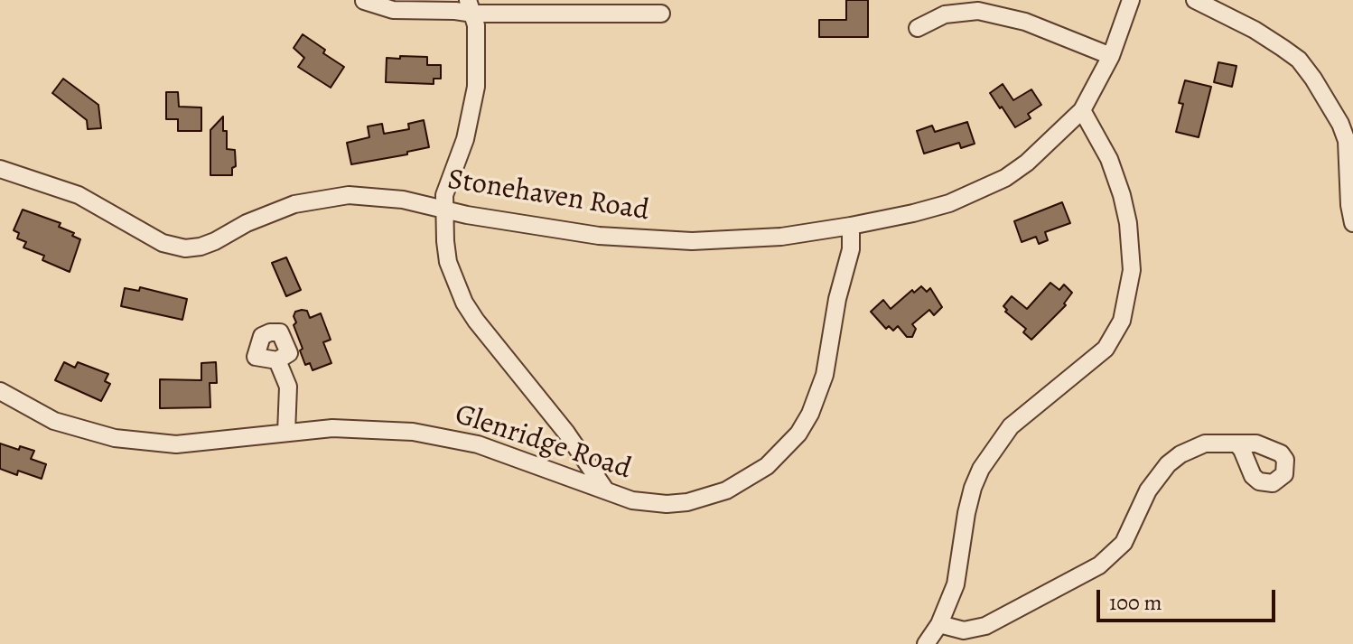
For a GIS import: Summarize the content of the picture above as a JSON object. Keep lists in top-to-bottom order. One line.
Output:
{"streets":{"street":["Stonehaven Road","Glenridge Road"]},"crossings":[["Stonehaven Road","Glenridge Road"]],"scale_bar":"100 m"}
